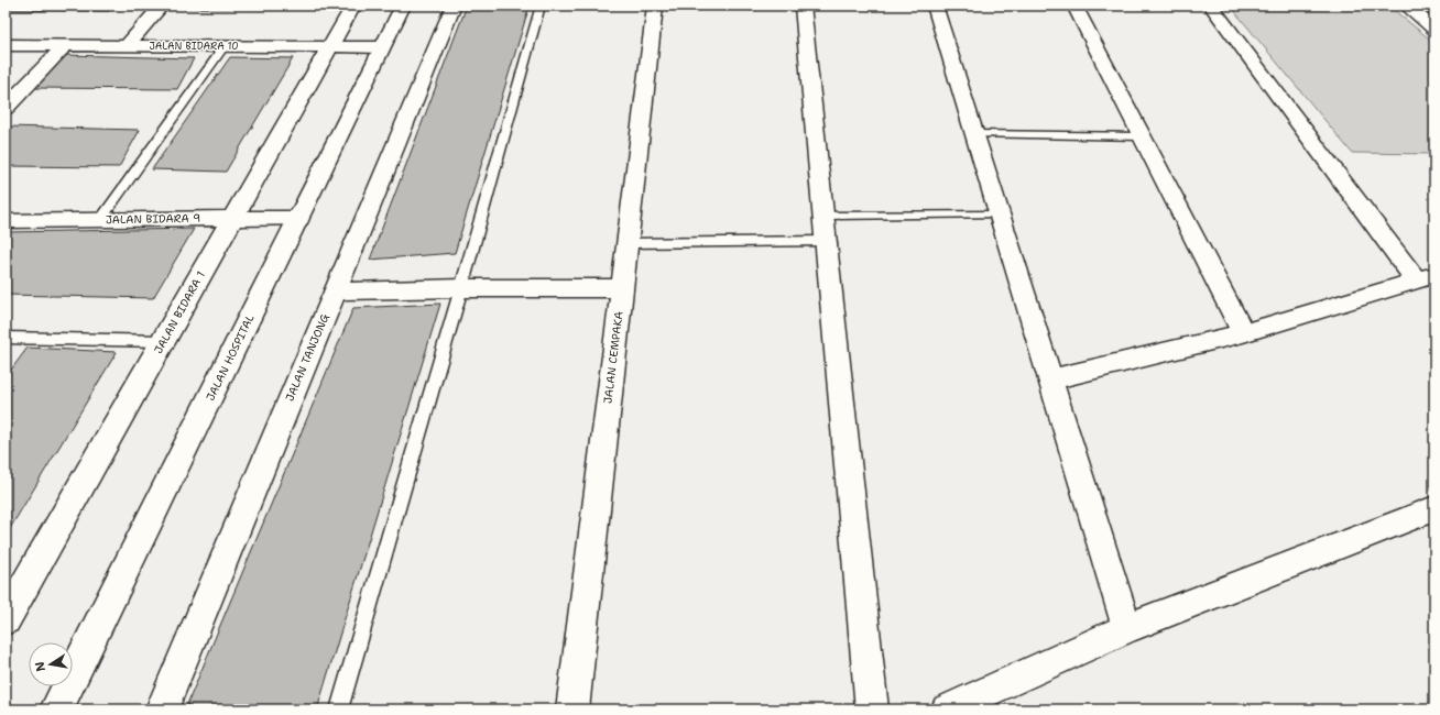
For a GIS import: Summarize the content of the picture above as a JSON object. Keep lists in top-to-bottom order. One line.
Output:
{"streets":{"street":["JALAN BIDARA 10","JALAN BIDARA 9","JALAN BIDARA 1","JALAN HOSPITAL","JALAN TANJONG","JALAN CEMPAKA"]},"crossings":[["JALAN BIDARA 10","JALAN BIDARA 1"],["JALAN BIDARA 10","JALAN HOSPITAL"],["JALAN BIDARA 9","JALAN BIDARA 1"],["JALAN BIDARA 9","JALAN HOSPITAL"]],"north":"left"}
